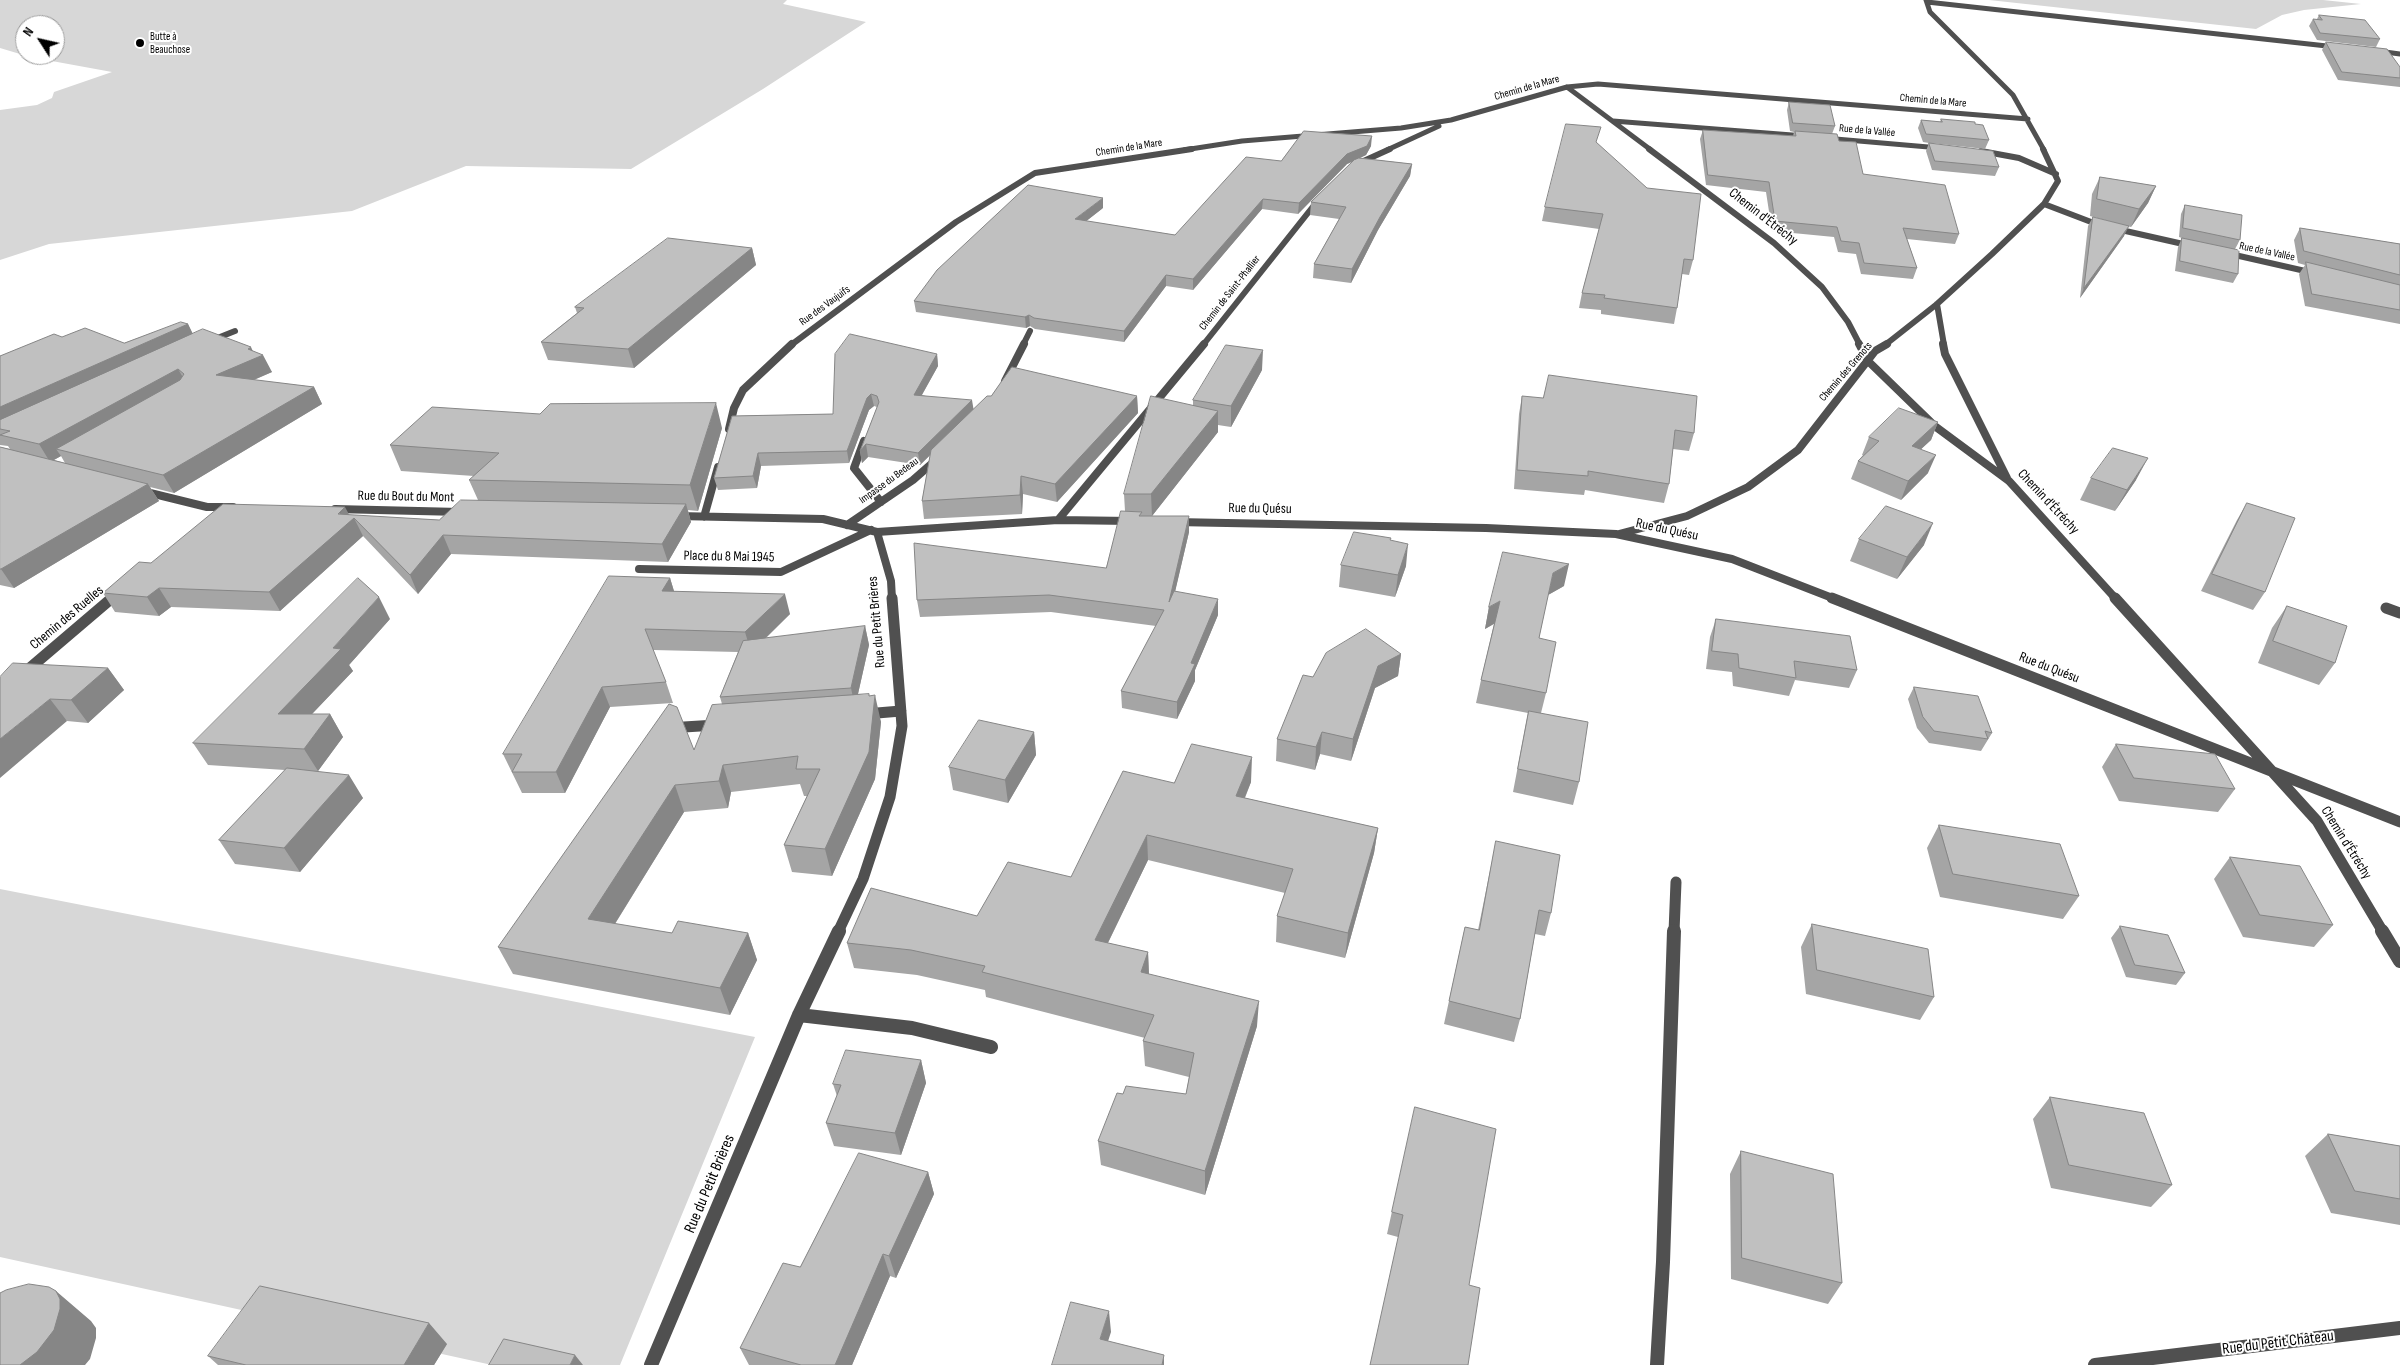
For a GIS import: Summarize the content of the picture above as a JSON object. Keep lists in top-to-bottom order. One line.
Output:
{"streets":{"street":["Chemin de la Mare","Rue de la Vallée","Chemin d'Étréchy","Chemin de Saint-Phallier","Rue des Vaujuifs","Chemin des Grenots","Impasse du Bedeau","Rue du Bout du Mont","Rue du Quésu","Place du 8 Mai 1945","Chemin des Ruelles","Rue du Petit Brières","Rue du Petit Château"]},"crossings":[["Chemin de la Mare","Chemin d'Étréchy"],["Chemin de la Mare","Rue des Vaujuifs"],["Chemin d'Étréchy","Chemin des Grenots"],["Chemin d'Étréchy","Rue du Quésu"],["Chemin des Grenots","Rue du Quésu"],["Place du 8 Mai 1945","Rue du Petit Brières"]],"places":["Butte à Beauchose"],"north":"top left"}
